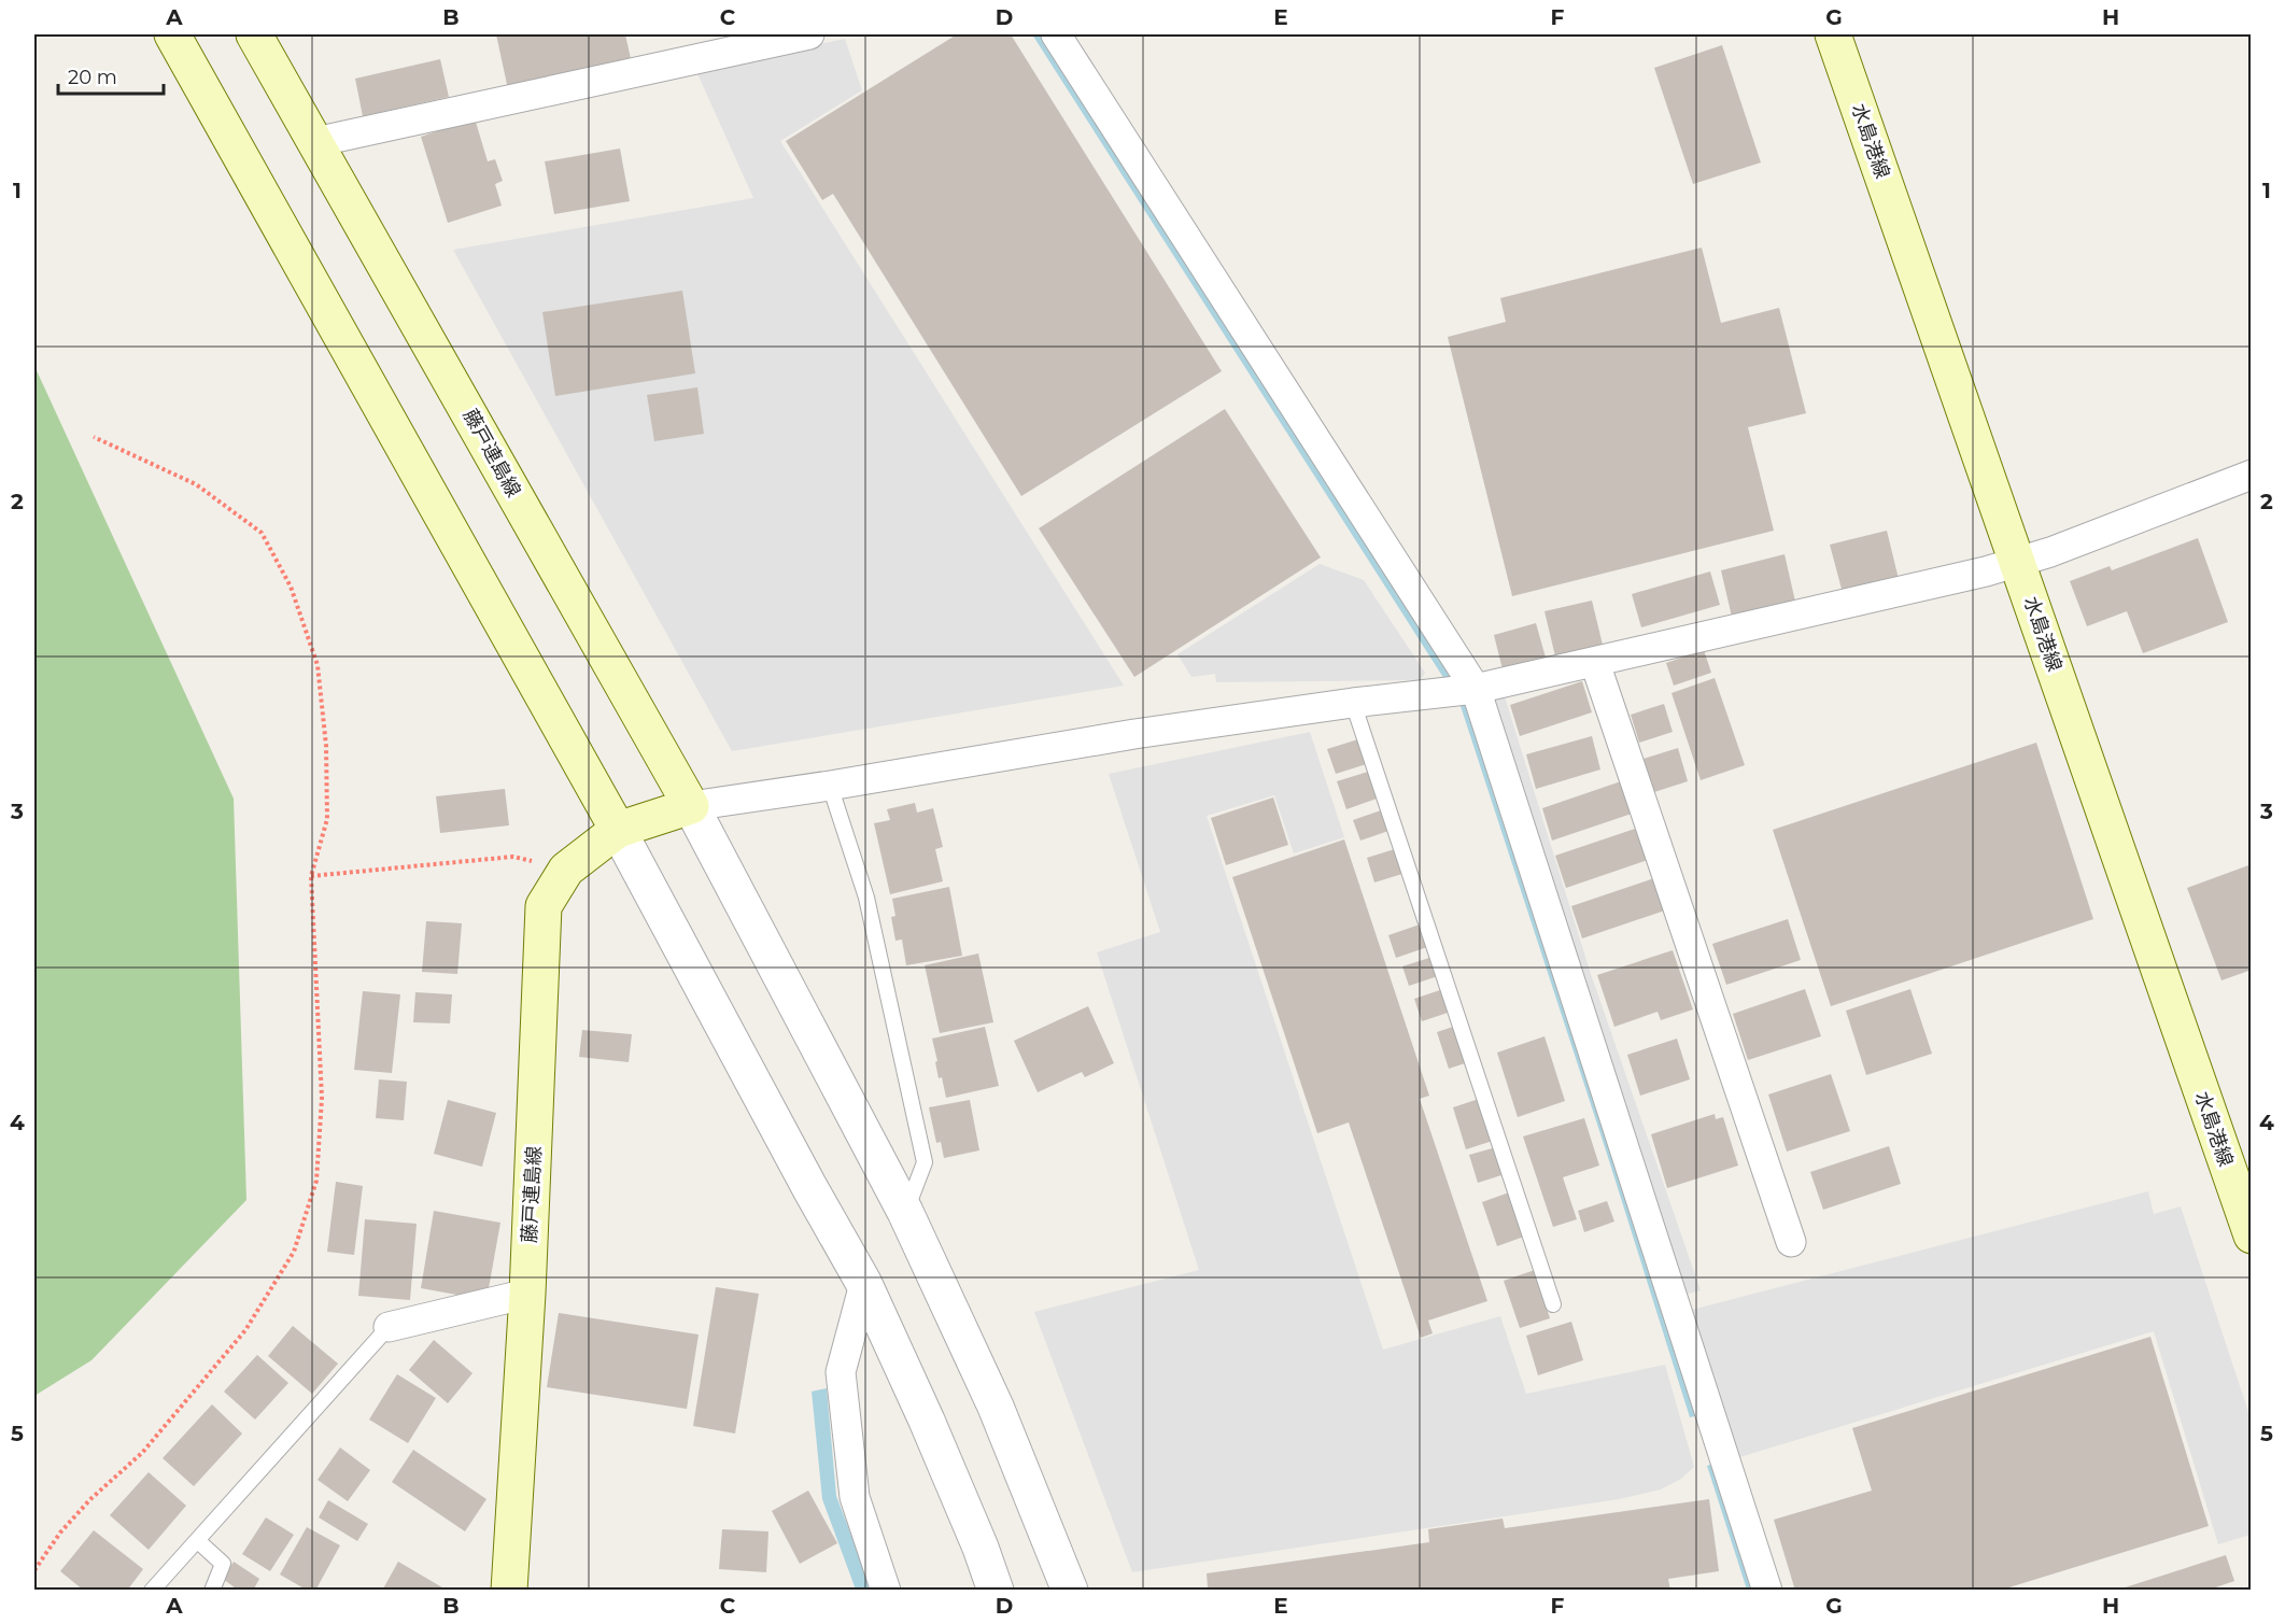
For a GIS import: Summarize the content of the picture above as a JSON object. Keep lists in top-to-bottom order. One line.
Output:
{"streets":{"main road":["水島港線","藤戸連島線"]},"scale_bar":"20 m","grid":{"columns":["A","B","C","D","E","F","G","H"],"rows":["1","2","3","4","5"]}}
